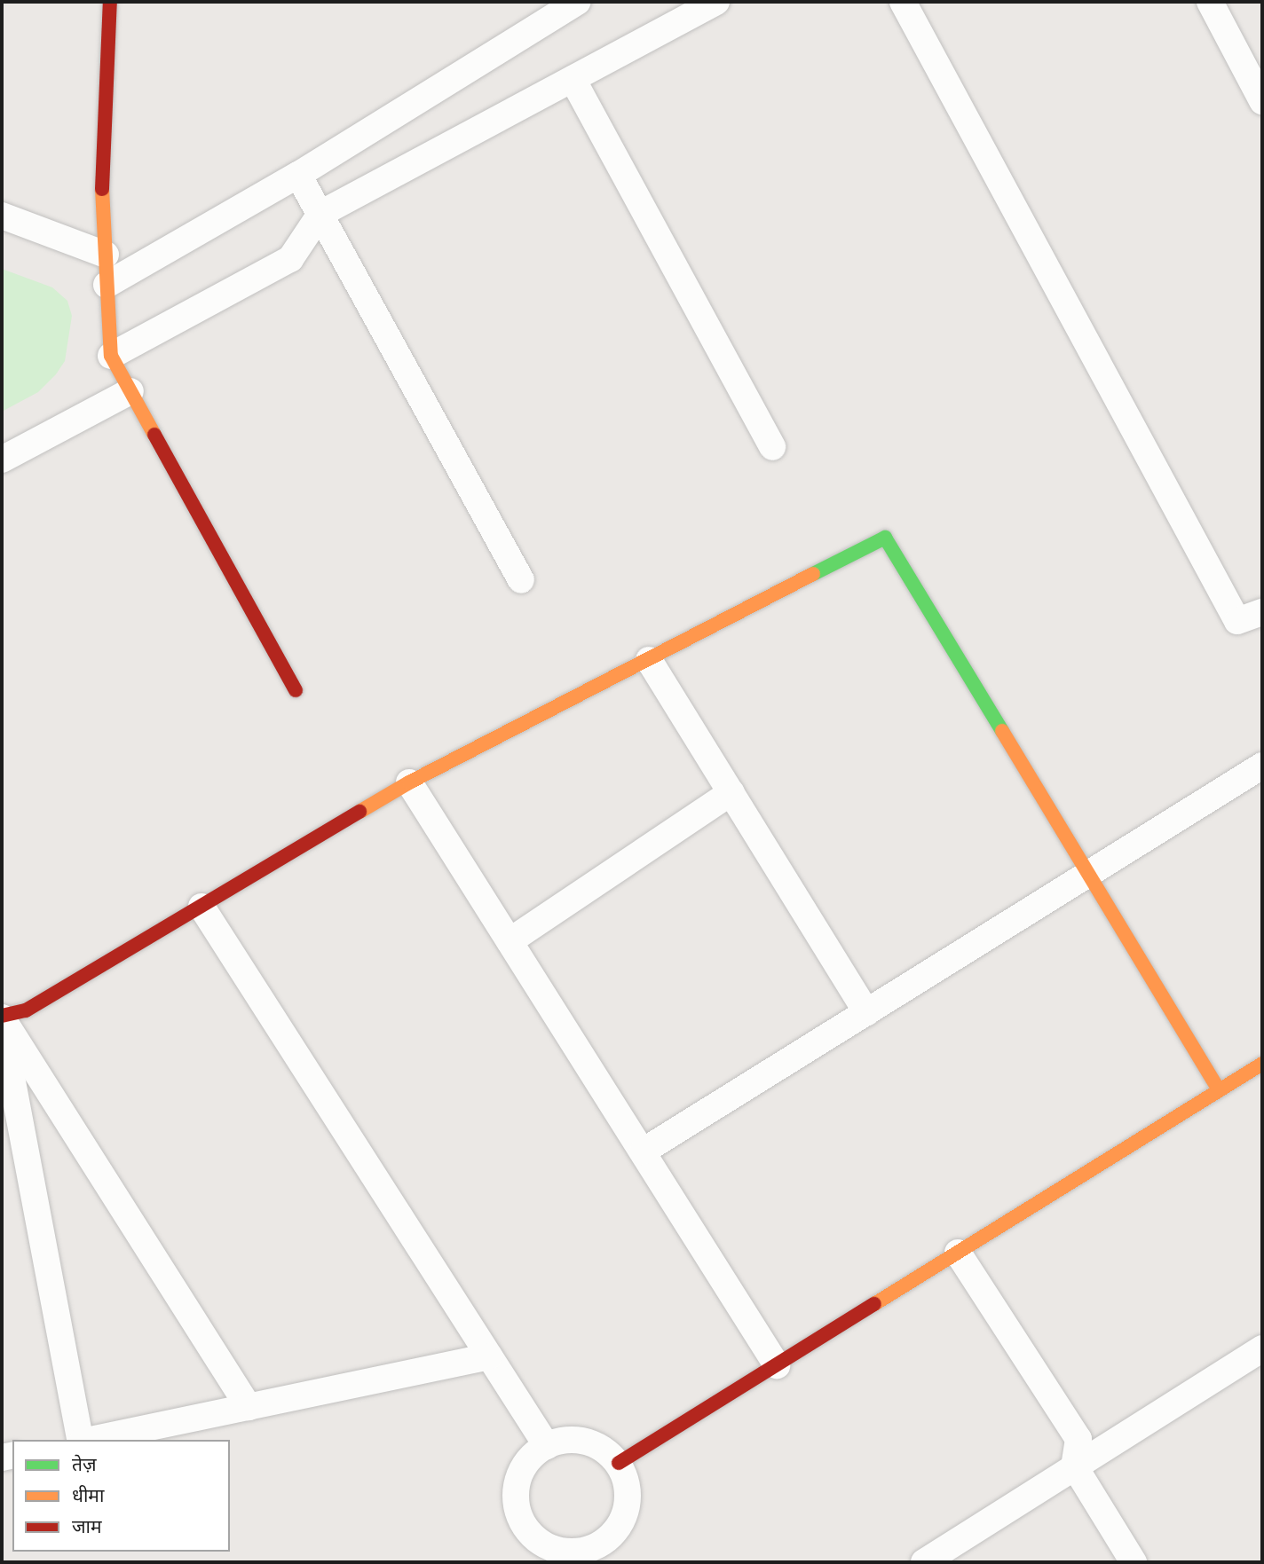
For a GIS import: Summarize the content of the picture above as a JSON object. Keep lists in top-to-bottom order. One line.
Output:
{"legend":["तेज़","धीमा","जाम"]}
